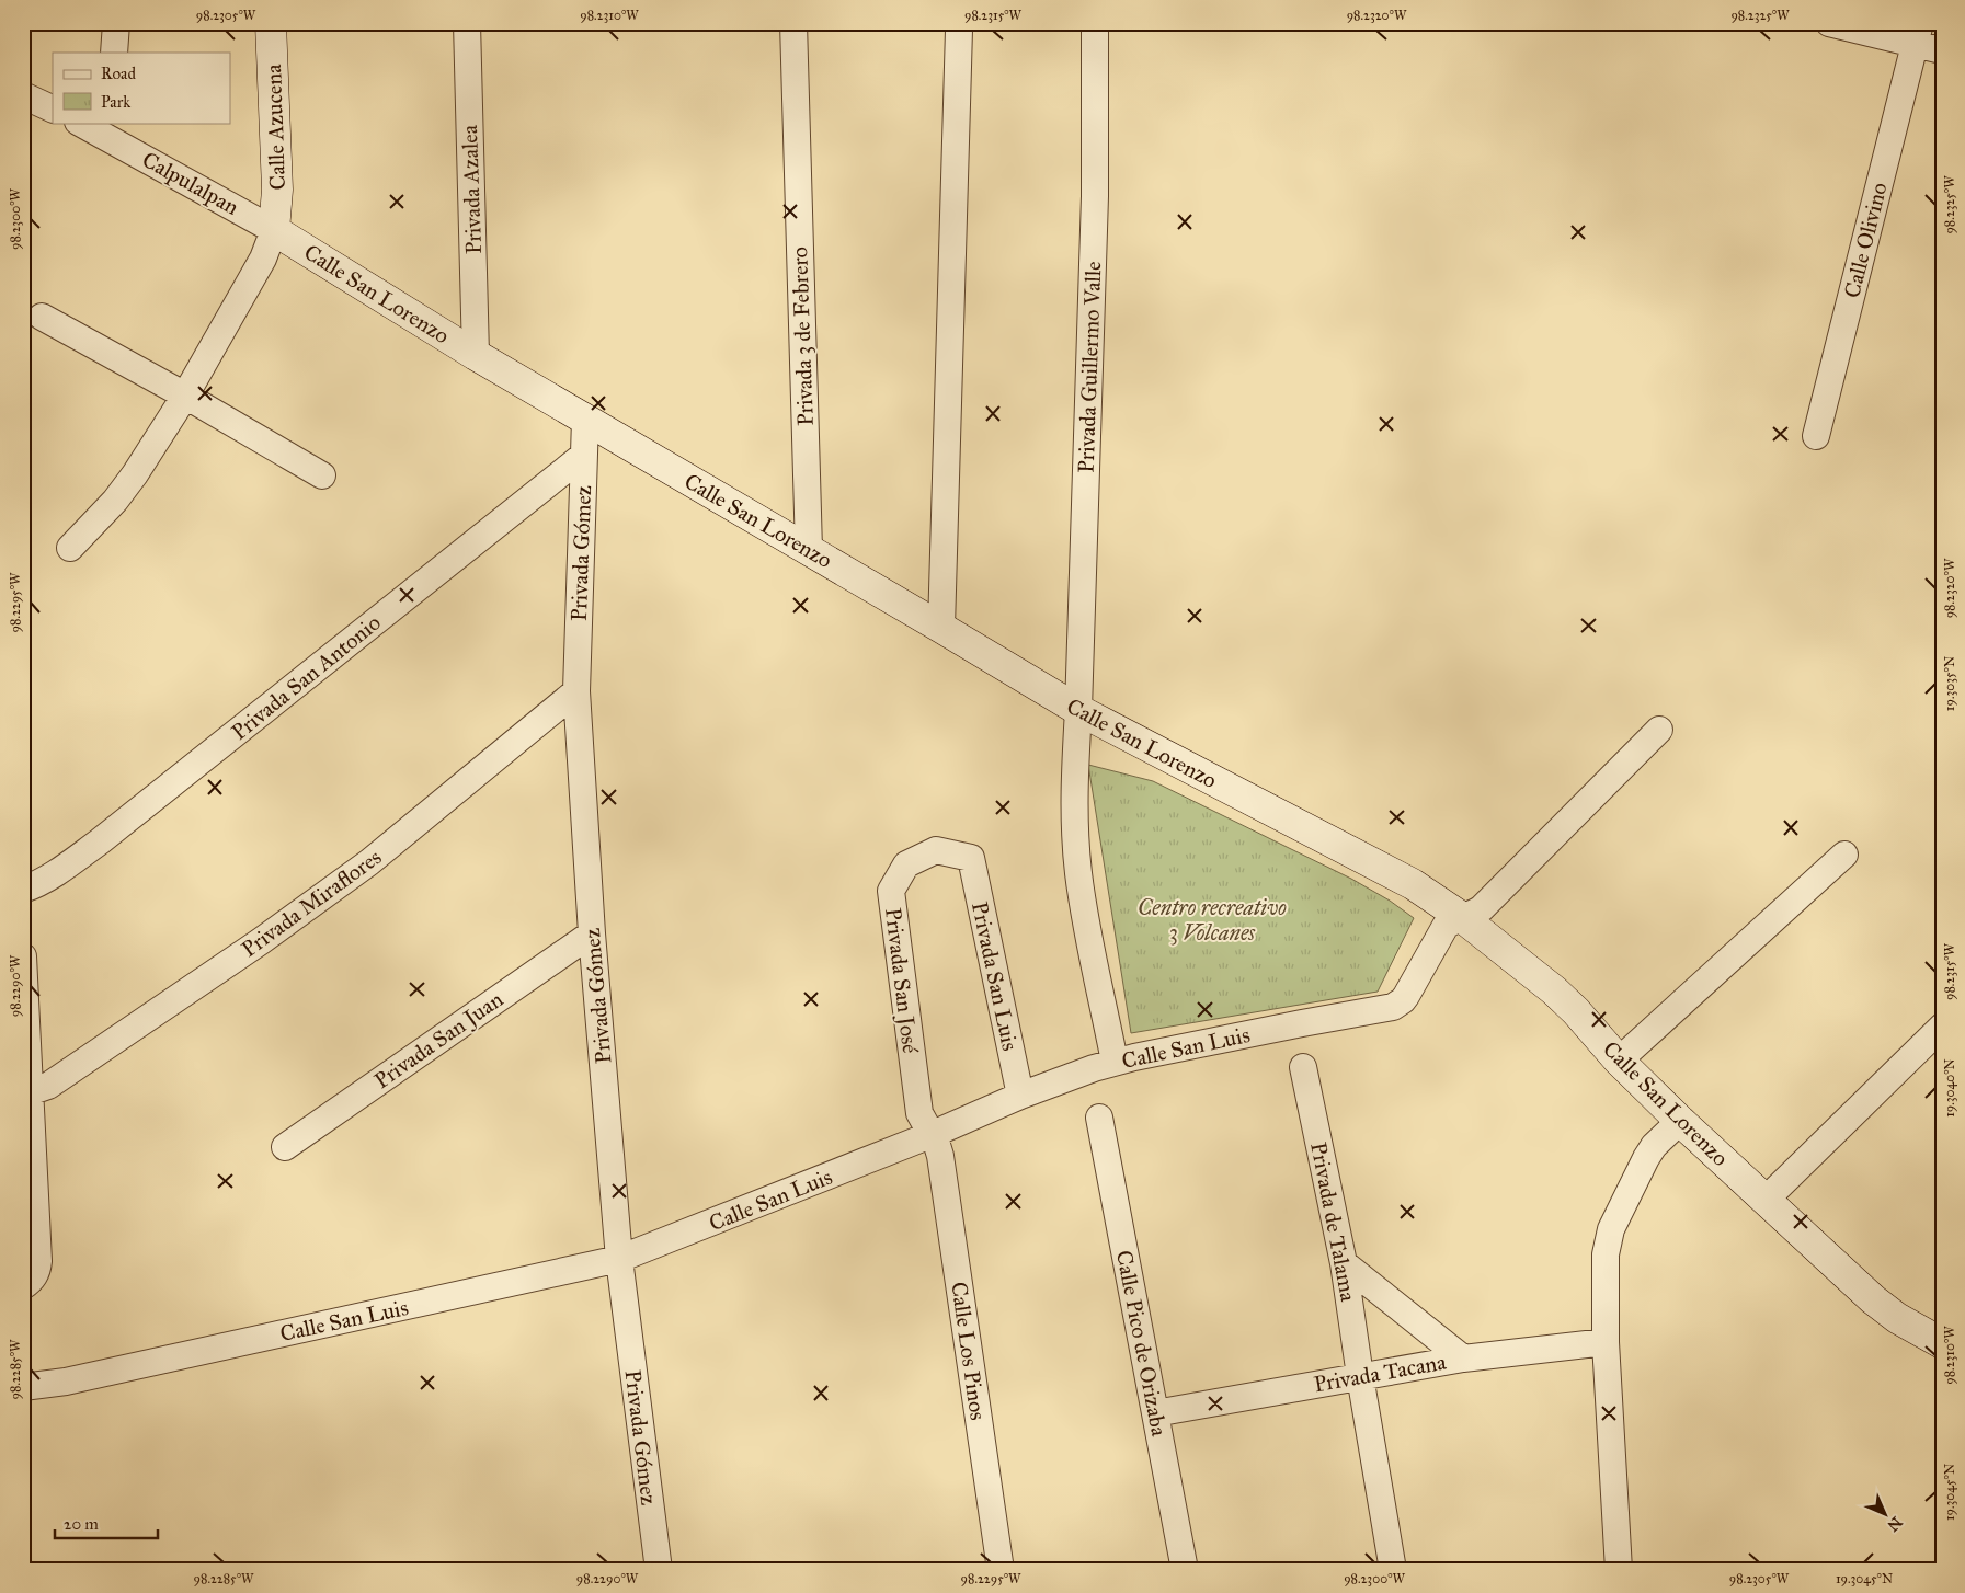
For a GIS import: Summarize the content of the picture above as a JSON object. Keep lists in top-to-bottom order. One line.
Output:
{"streets":{"street":["Calle Azucena","Calpulalpan","Privada Azalea","Calle Olivino","Calle San Lorenzo","Privada 3 de Febrero","Privada Guillermo Valle","Privada Gómez","Privada San Antonio","Privada Miraflores","Privada San Luis","Privada San José","Privada San Juan","Calle San Luis","Privada de Talama","Calle Pico de Orizaba","Calle Los Pinos","Privada Tacana"]},"crossings":[["Calle Azucena","Calpulalpan"],["Calle Azucena","Calle San Lorenzo"],["Calpulalpan","Calle San Lorenzo"],["Privada Azalea","Calle San Lorenzo"],["Calle San Lorenzo","Privada 3 de Febrero"],["Calle San Lorenzo","Privada Guillermo Valle"],["Calle San Lorenzo","Privada Gómez"],["Calle San Lorenzo","Calle San Luis"],["Privada Guillermo Valle","Calle San Luis"],["Privada Gómez","Privada San Antonio"],["Privada Gómez","Privada Miraflores"],["Privada Gómez","Privada San Juan"],["Privada Gómez","Calle San Luis"],["Privada San Luis","Privada San José"],["Privada San Luis","Calle San Luis"],["Privada San José","Calle San Luis"],["Privada San José","Calle Los Pinos"],["Calle San Luis","Calle Los Pinos"],["Privada de Talama","Privada Tacana"],["Calle Pico de Orizaba","Privada Tacana"]],"parks":["Centro recreativo 3 Volcanes"],"legend":["Road","Park"],"scale_bar":"20 m","north":"bottom right","coordinates":["98.2305°W","98.2310°W","98.2315°W","98.2320°W","98.2325°W","98.2300°W","98.2295°W","19.3035°N","98.2290°W","19.3040°N","98.2285°W","19.3045°N"]}
